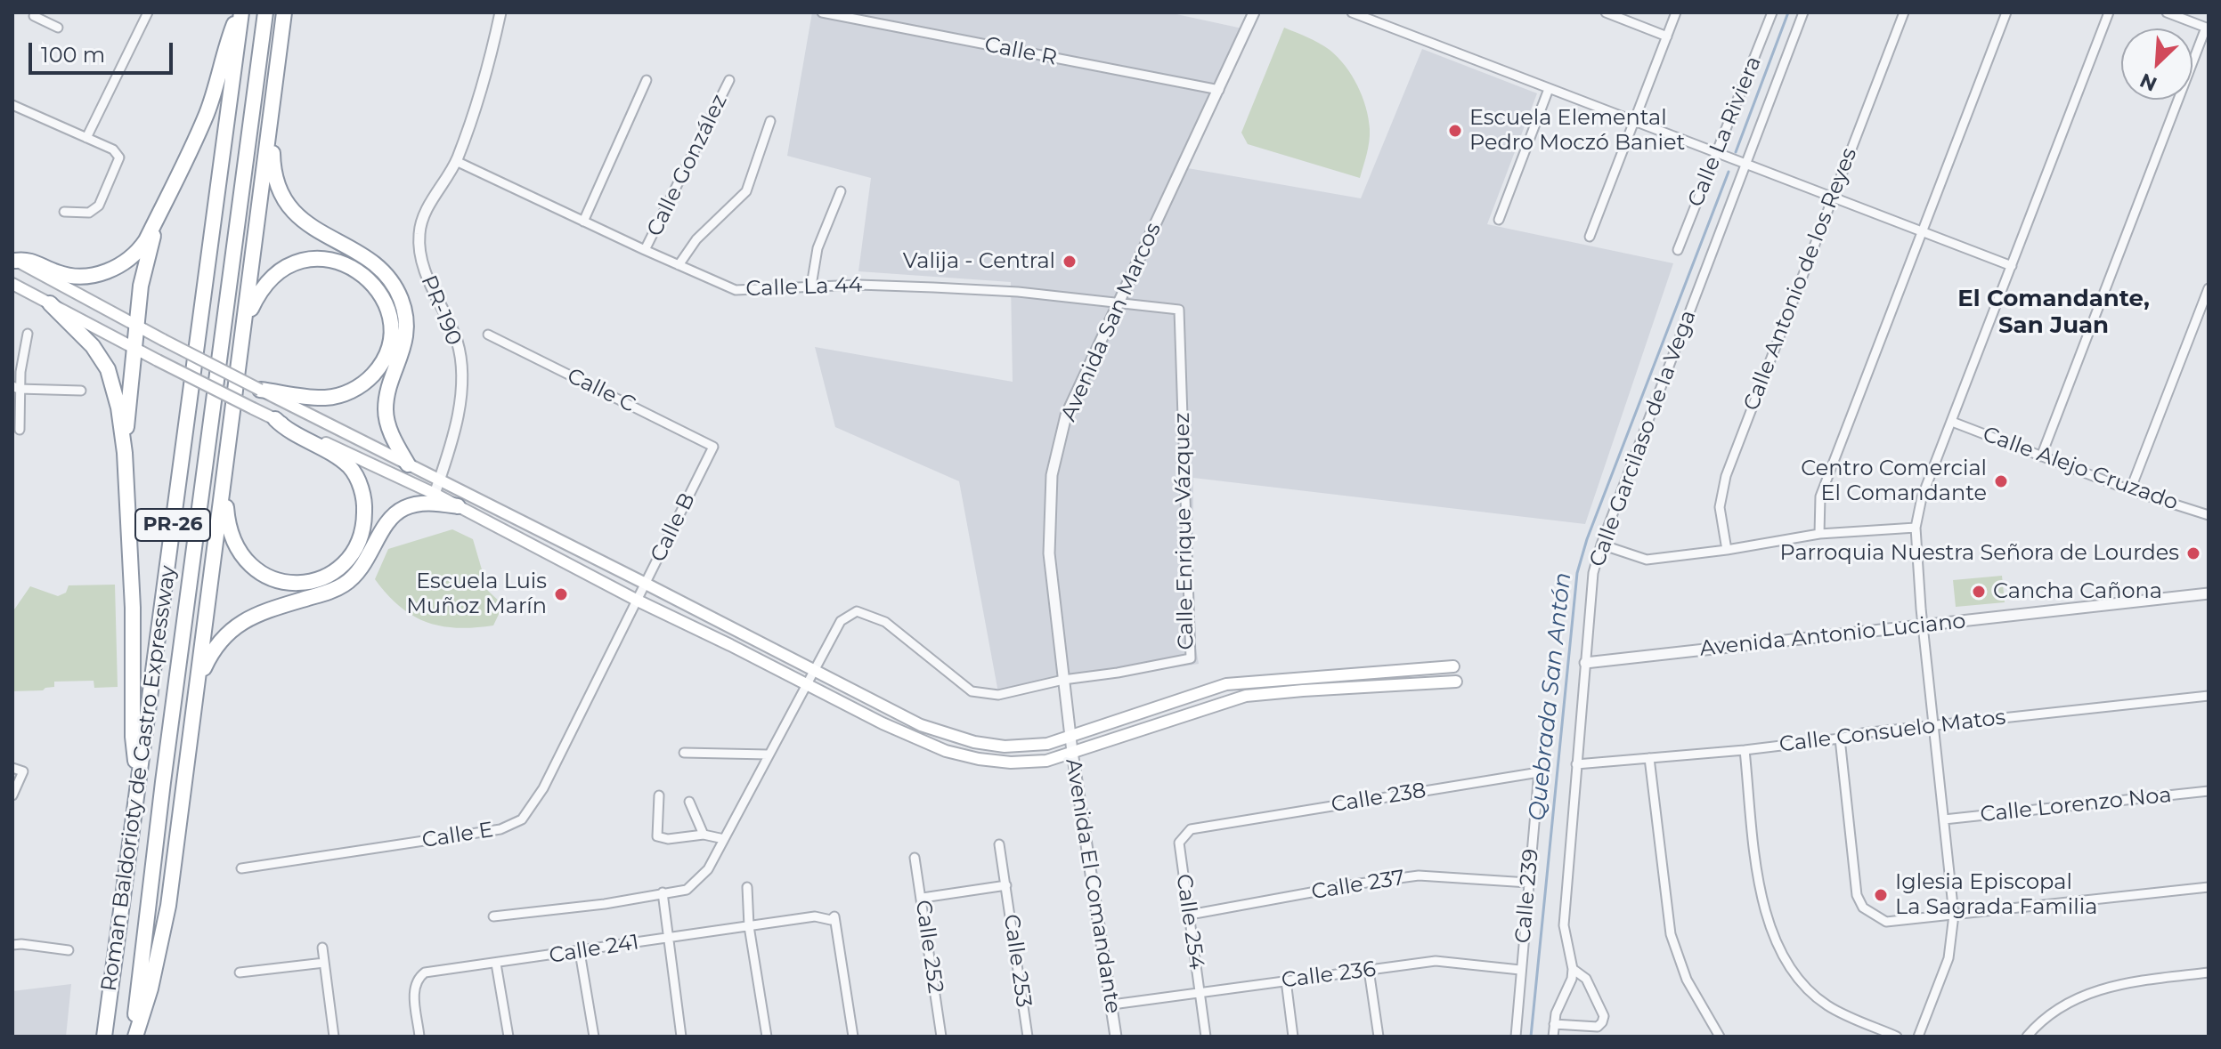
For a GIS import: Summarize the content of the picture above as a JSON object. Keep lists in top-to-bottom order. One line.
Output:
{"streets":{"highway":["PR-26","Roman Baldorioty de Castro Expressway"],"street":["Calle R","Calle La Riviera","Calle González","Calle Antonio de los Reyes","Calle La 44","PR-190","Avenida San Marcos","Calle C","Calle Garcilaso de la Vega","Calle Alejo Cruzado","Calle B","Calle Enrique Vázquez","Avenida Antonio Luciano","Calle Consuelo Matos","Calle 238","Calle Lorenzo Noa","Calle E","Calle 237","Avenida El Comandante","Calle 239","Calle 254","Calle 252","Calle 241","Calle 253","Calle 236"]},"crossings":[["Calle R","Avenida San Marcos"],["Calle González","Calle La 44"],["Calle La 44","PR-190"],["Calle La 44","Avenida San Marcos"],["Calle La 44","Calle Enrique Vázquez"],["Avenida San Marcos","Calle Enrique Vázquez"],["Avenida San Marcos","Avenida El Comandante"],["Calle C","Calle B"],["Calle Garcilaso de la Vega","Avenida Antonio Luciano"],["Calle Garcilaso de la Vega","Calle Consuelo Matos"],["Calle B","Calle E"],["Calle 238","Calle 239"],["Calle 238","Calle 254"],["Calle 237","Calle 239"],["Calle 237","Calle 254"],["Avenida El Comandante","Calle 236"],["Calle 239","Calle 236"],["Calle 254","Calle 236"]],"districts":["El Comandante, San Juan"],"water":["Quebrada San Antón"],"places":["Escuela Elemental Pedro Moczó Baniet","Valija - Central","Centro Comercial El Comandante","Parroquia Nuestra Señora de Lourdes","Cancha Cañona","Escuela Luis Muñoz Marín","Iglesia Episcopal La Sagrada Familia"],"scale_bar":"100 m","north":"bottom left"}
